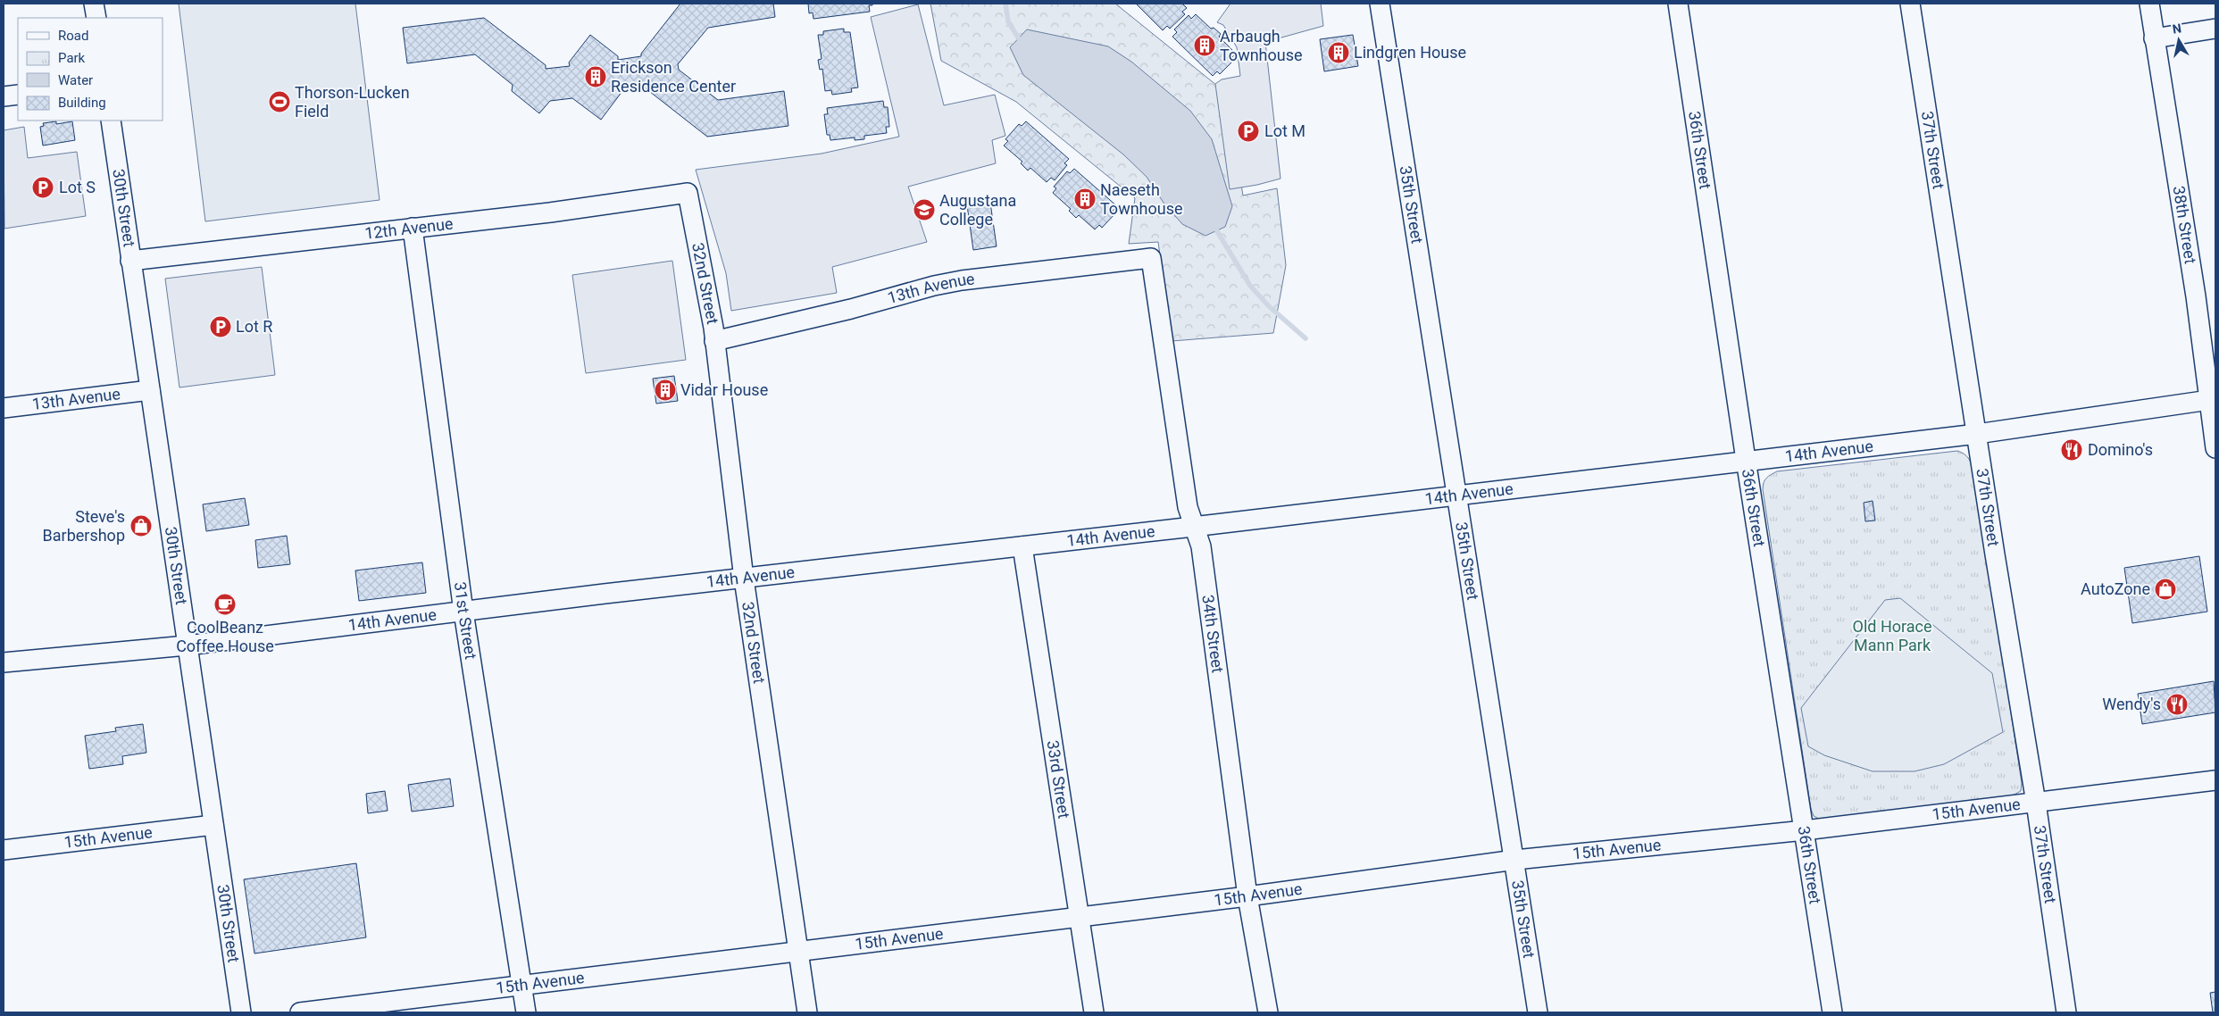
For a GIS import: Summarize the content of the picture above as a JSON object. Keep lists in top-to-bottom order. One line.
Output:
{"streets":{"street":["36th Street","37th Street","35th Street","30th Street","38th Street","12th Avenue","32nd Street","13th Avenue","14th Avenue","31st Street","34th Street","33rd Street","15th Avenue"]},"crossings":[["36th Street","14th Avenue"],["36th Street","15th Avenue"],["37th Street","14th Avenue"],["37th Street","15th Avenue"],["35th Street","14th Avenue"],["35th Street","15th Avenue"],["30th Street","12th Avenue"],["30th Street","13th Avenue"],["30th Street","14th Avenue"],["30th Street","15th Avenue"],["38th Street","14th Avenue"],["12th Avenue","32nd Street"],["12th Avenue","31st Street"],["32nd Street","13th Avenue"],["32nd Street","14th Avenue"],["32nd Street","15th Avenue"],["13th Avenue","34th Street"],["14th Avenue","31st Street"],["14th Avenue","34th Street"],["14th Avenue","33rd Street"],["31st Street","15th Avenue"],["34th Street","15th Avenue"],["33rd Street","15th Avenue"]],"parks":["Old Horace Mann Park"],"places":{"building":["Arbaugh Townhouse","Lindgren House","Erickson Residence Center","Naeseth Townhouse","Vidar House"],"sports":["Thorson-Lucken Field"],"parking":["Lot M","Lot S","Lot R"],"school or university":["Augustana College"],"restaurant":["Domino's","Wendy's"],"shop":["Steve's Barbershop","AutoZone"],"cafe":["CoolBeanz Coffee House"]},"legend":["Road","Park","Water","Building"],"north":"top"}
